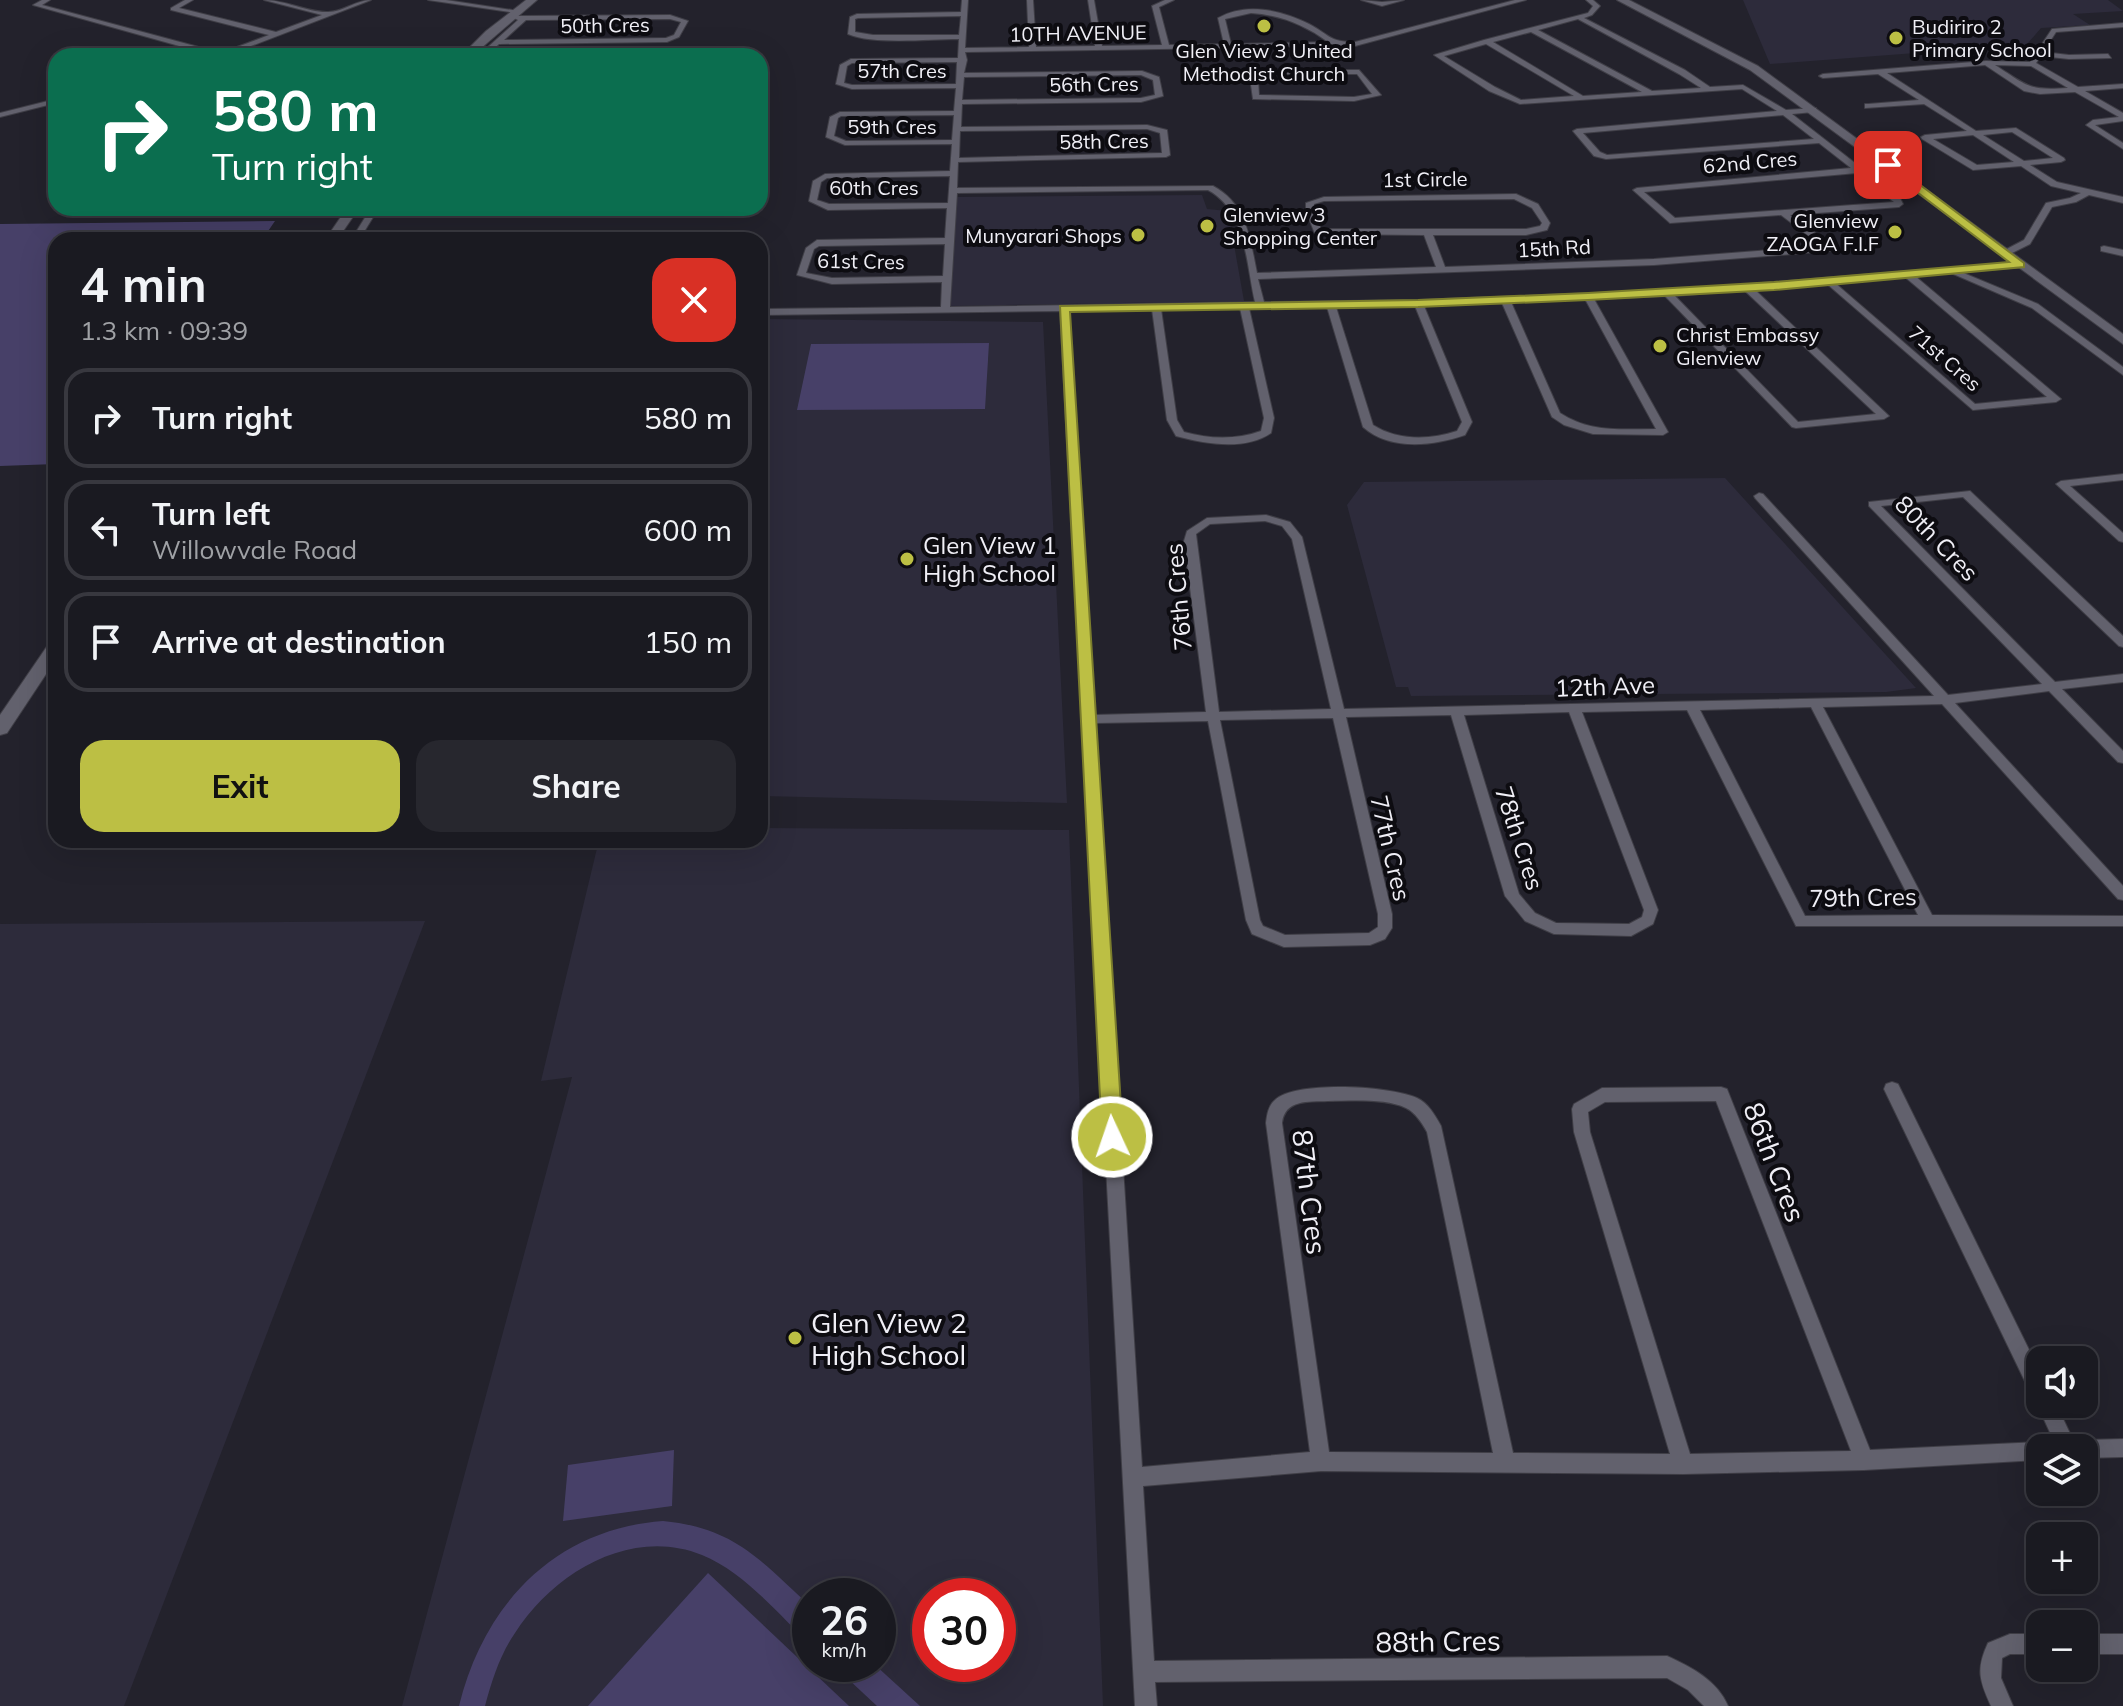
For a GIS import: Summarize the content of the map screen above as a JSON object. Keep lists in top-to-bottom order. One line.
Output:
{"streets":{"street":["50th Cres","10TH AVENUE","57th Cres","56th Cres","59th Cres","58th Cres","62nd Cres","1st Circle","60th Cres","15th Rd","61st Cres","71st Cres","80th Cres","76th Cres","12th Ave","78th Cres","77th Cres","79th Cres","86th Cres","87th Cres","88th Cres"]},"crossings":[["62nd Cres","15th Rd"],["80th Cres","12th Ave"],["76th Cres","12th Ave"],["76th Cres","77th Cres"],["12th Ave","78th Cres"],["12th Ave","77th Cres"],["12th Ave","79th Cres"]],"places":["Glen View 3 United Methodist Church","Budiriro 2 Primary School","Glenview 3 Shopping Center","Glenview ZAOGA F.I.F","Munyarari Shops","Christ Embassy Glenview","Glen View 1 High School","Glen View 2 High School"],"page":{"turn":["580 m","Turn right"],"heading":["4 min","1.3 km · 09:39"],"list":[{"name":"Turn right","value":"580 m"},{"name":"Turn left","note":"Willowvale Road","value":"600 m"},{"name":"Arrive at destination","value":"150 m"}],"buttons":["Exit","Share"],"map_buttons":["+","−"],"speed":"26 km/h","limit":"30"}}
